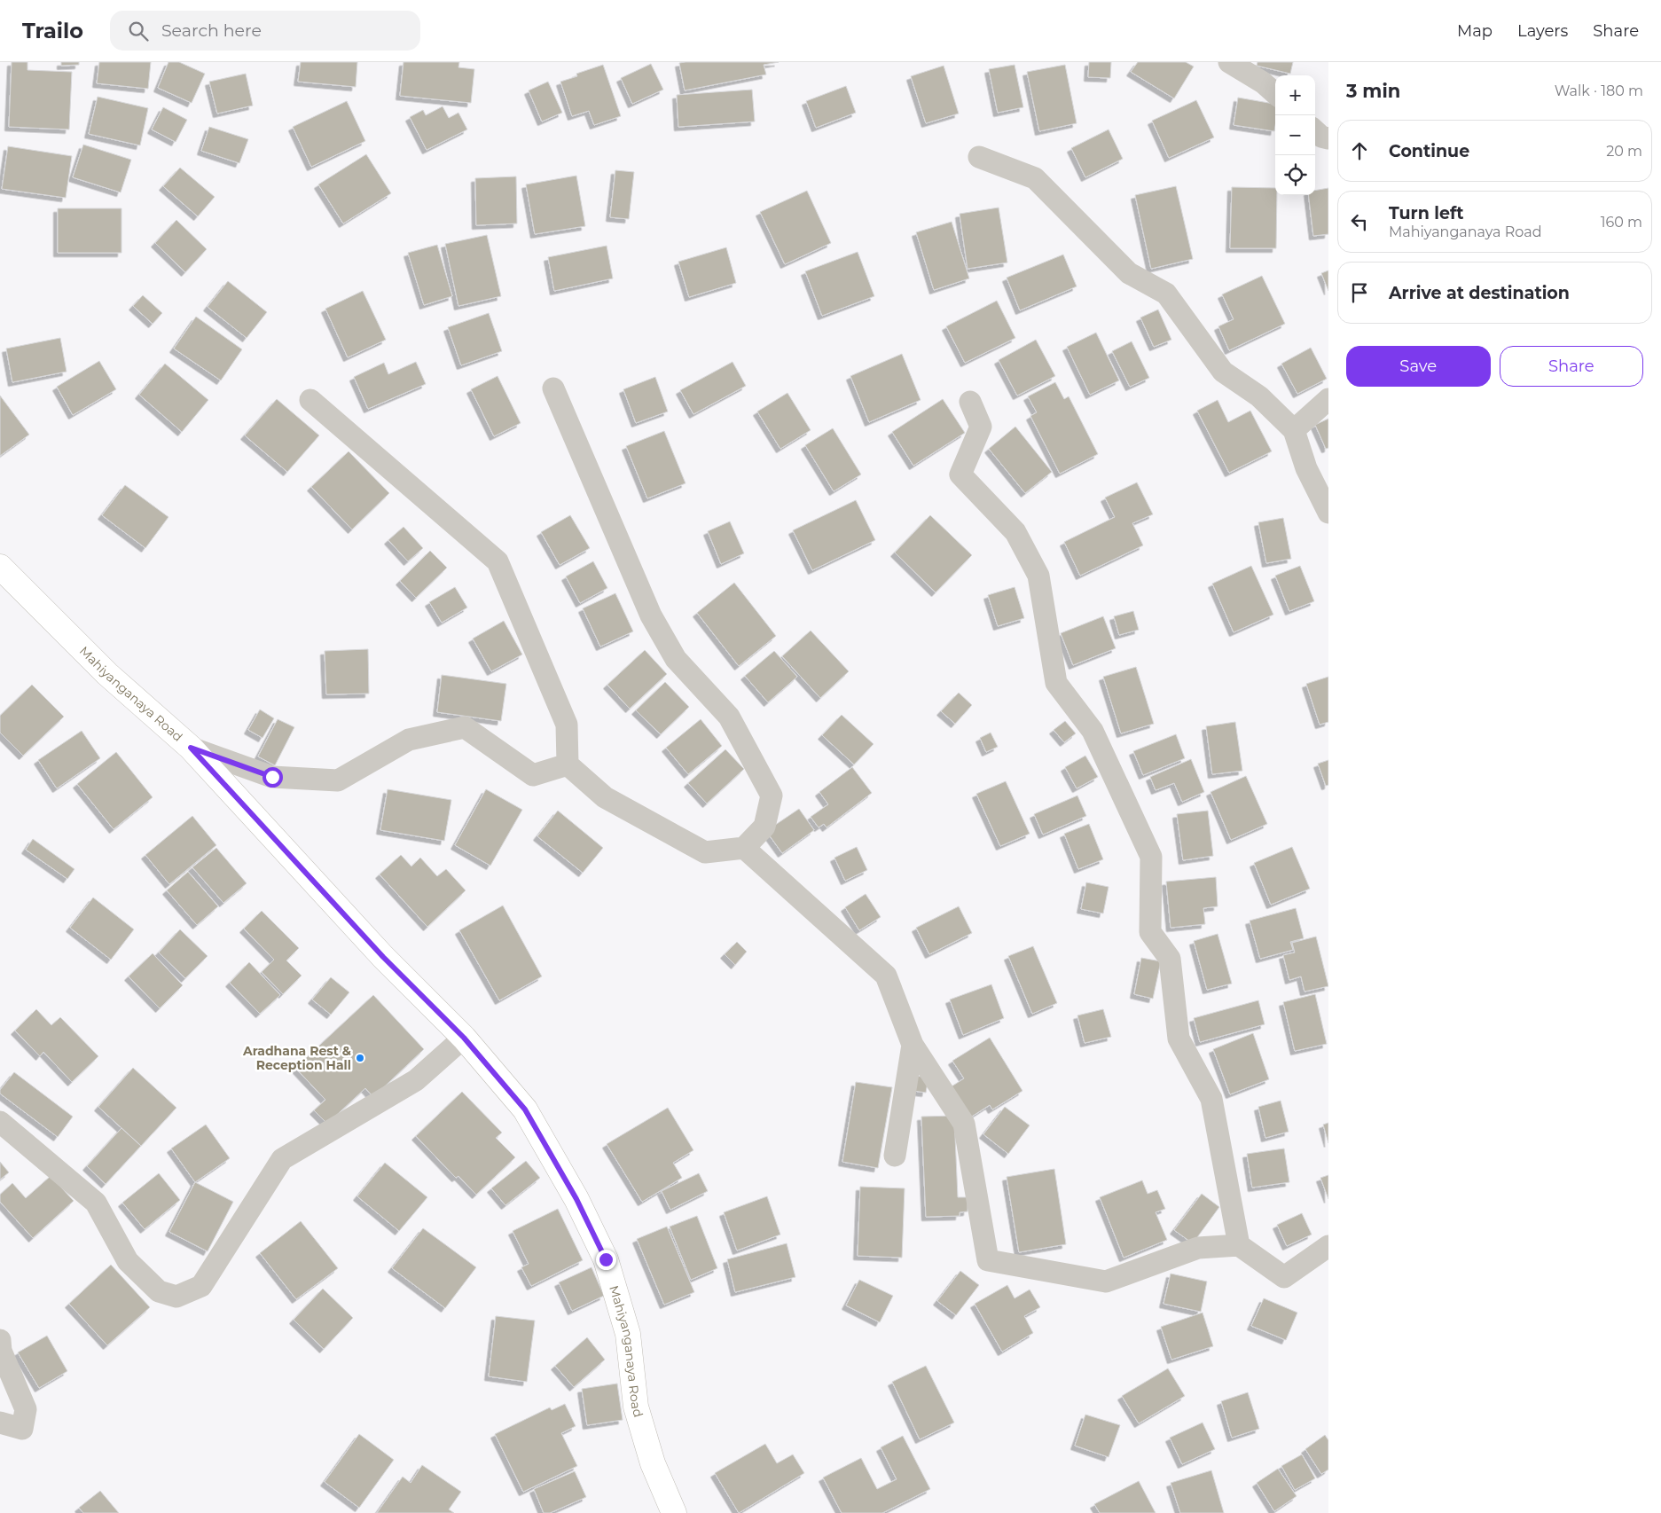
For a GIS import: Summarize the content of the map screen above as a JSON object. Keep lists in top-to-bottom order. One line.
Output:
{"streets":{"main road":["Mahiyanganaya Road"]},"places":["Aradhana Rest & Reception Hall"],"page":{"header":"Trailo","search":"Search here","nav":["Map","Layers","Share"],"heading":["3 min","Walk · 180 m"],"map_buttons":["+","−"],"list":[["Continue","20 m"],["Turn left","Mahiyanganaya Road","160 m"],"Arrive at destination"],"buttons":["Save","Share"]}}
